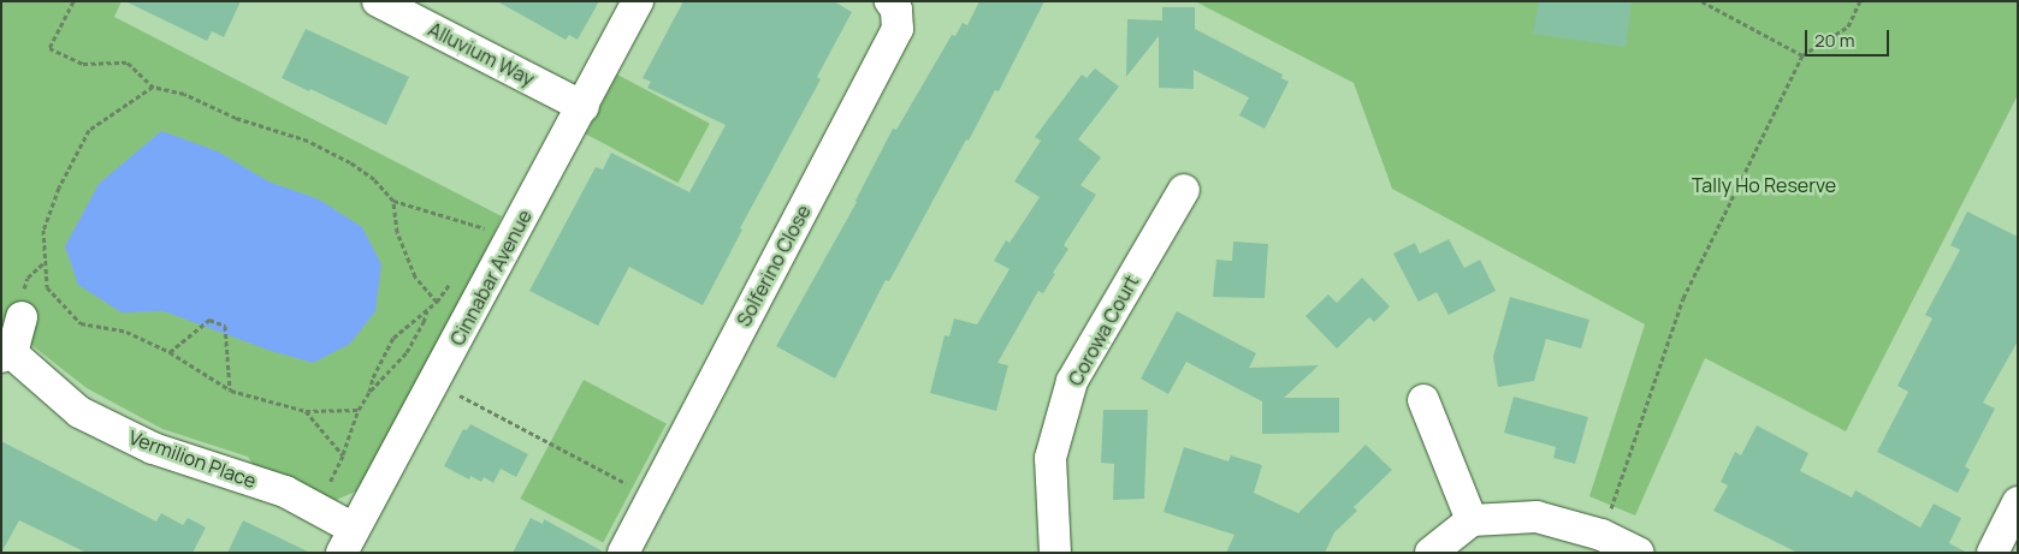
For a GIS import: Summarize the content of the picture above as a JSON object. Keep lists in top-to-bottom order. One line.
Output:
{"streets":{"street":["Alluvium Way","Solferino Close","Cinnabar Avenue","Corowa Court","Vermilion Place"]},"crossings":[["Alluvium Way","Cinnabar Avenue"],["Cinnabar Avenue","Vermilion Place"]],"parks":["Tally Ho Reserve"],"scale_bar":"20 m"}
